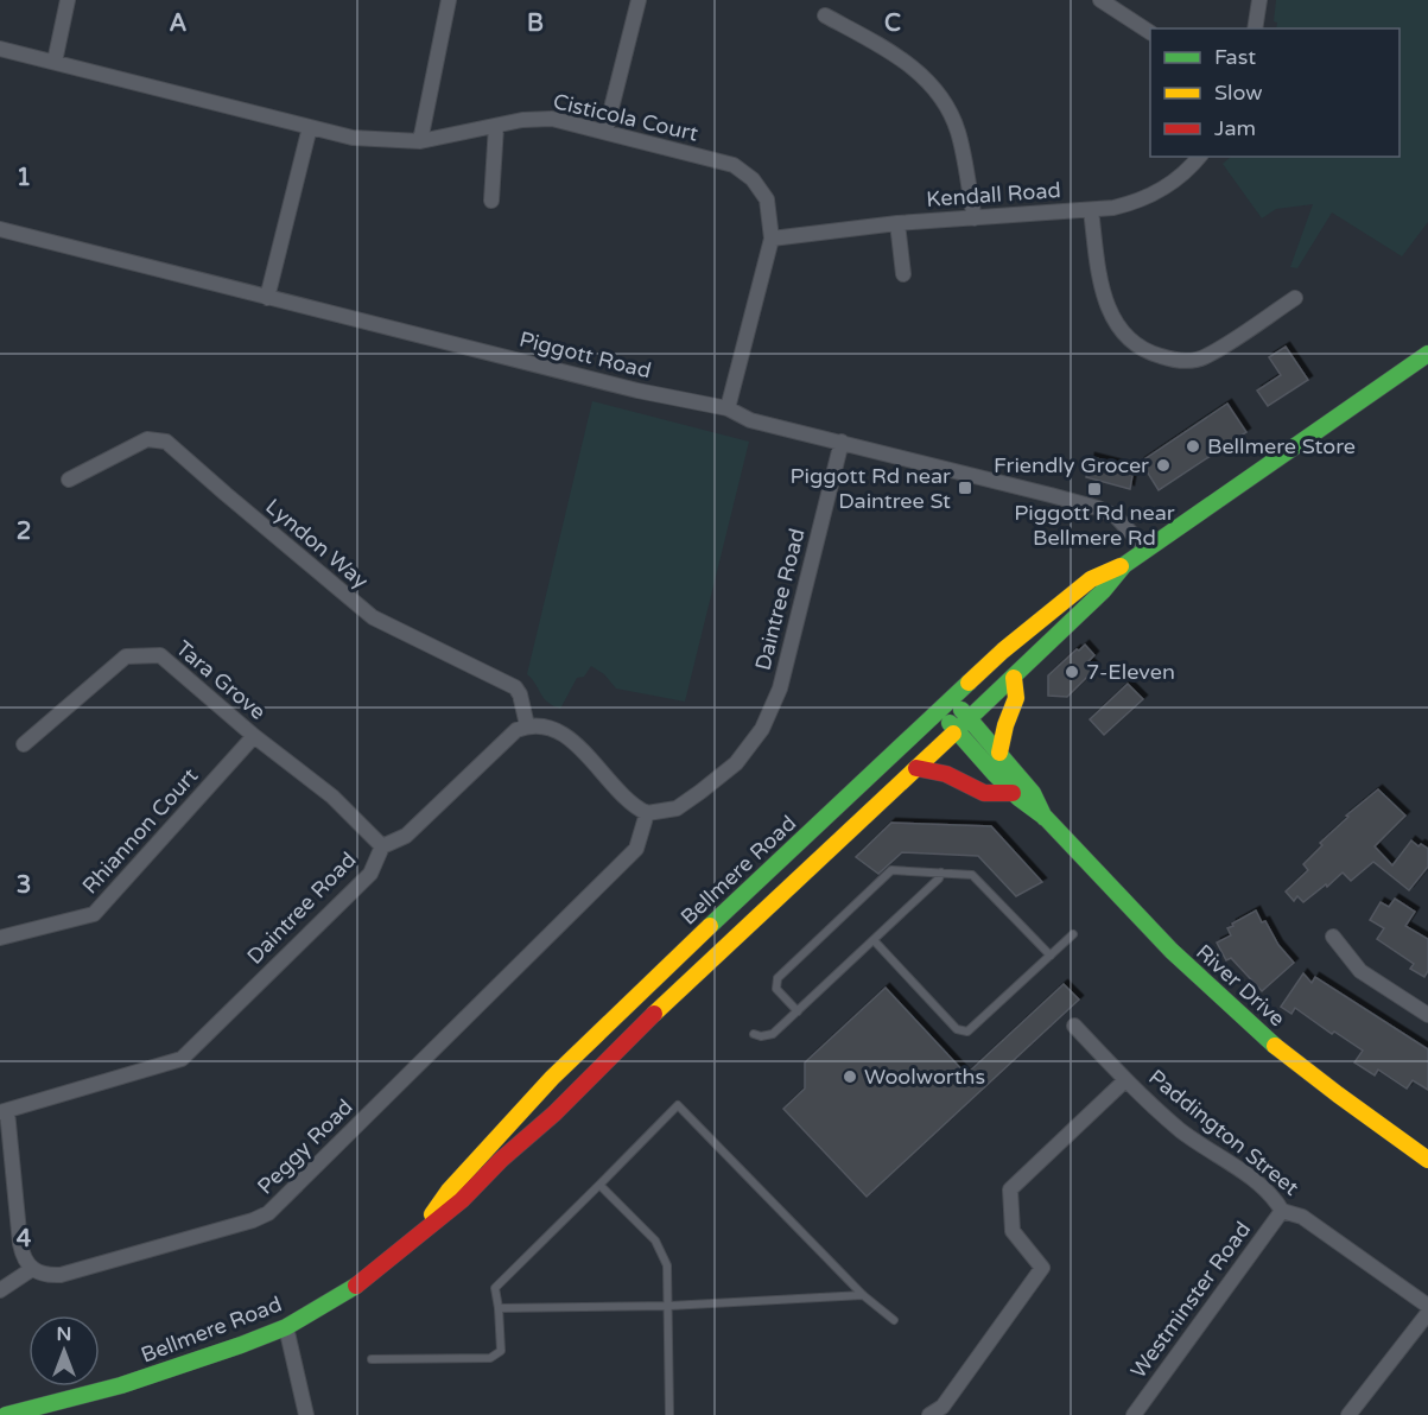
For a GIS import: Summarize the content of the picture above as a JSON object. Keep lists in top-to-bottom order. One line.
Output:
{"streets":{"street":["Cisticola Court","Kendall Road","Piggott Road","Lyndon Way","Daintree Road","Tara Grove","Rhiannon Court","Bellmere Road","River Drive","Paddington Street","Peggy Road","Westminster Road"]},"crossings":[["Cisticola Court","Kendall Road"],["Cisticola Court","Piggott Road"],["Piggott Road","Daintree Road"],["Piggott Road","Bellmere Road"],["Lyndon Way","Daintree Road"],["Daintree Road","Tara Grove"],["Daintree Road","Peggy Road"],["Tara Grove","Rhiannon Court"],["Bellmere Road","River Drive"],["Paddington Street","Westminster Road"]],"places":{"other":["Bellmere Store","Friendly Grocer","7-Eleven","Woolworths"],"transit":["Piggott Rd near Daintree St","Piggott Rd near Bellmere Rd"]},"legend":["Fast","Slow","Jam"],"north":"top","grid":{"columns":["A","B","C"],"rows":["1","2","3","4"]}}
